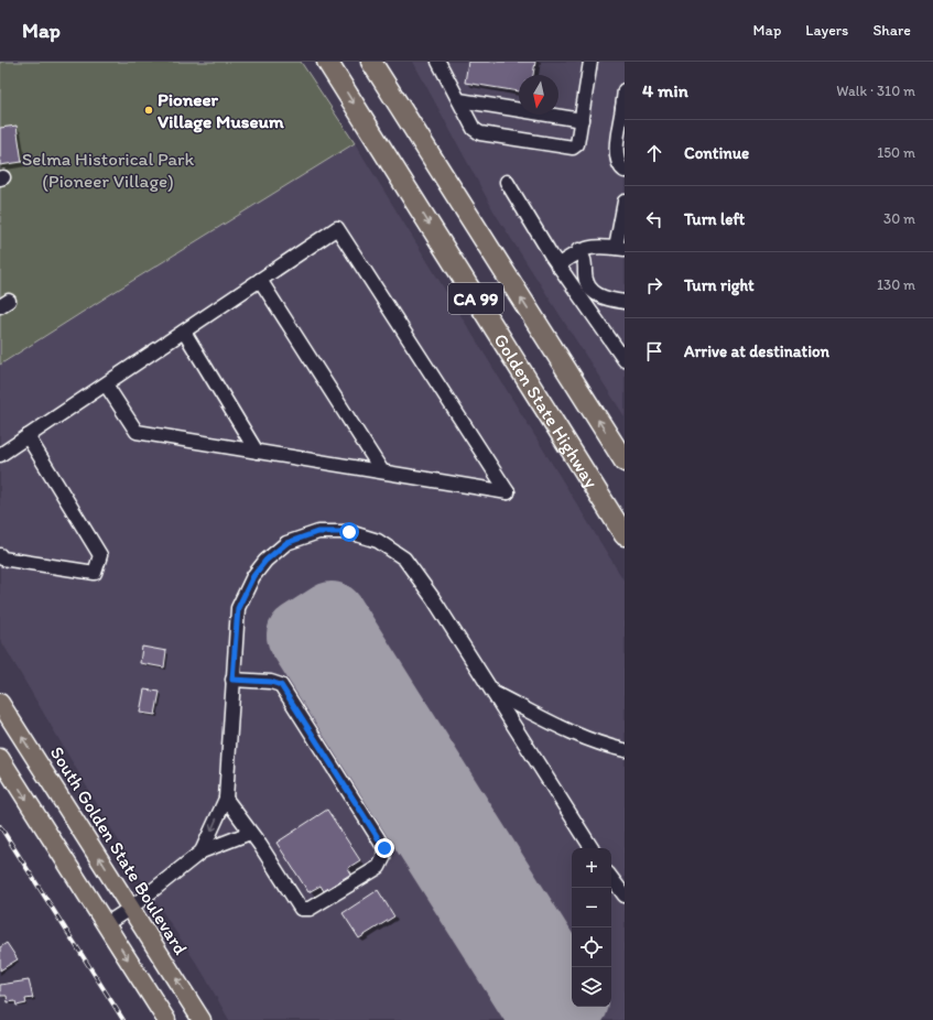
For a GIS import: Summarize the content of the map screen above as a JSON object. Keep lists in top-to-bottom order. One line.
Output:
{"streets":{"highway":["CA 99","Golden State Highway"],"main road":["South Golden State Boulevard"]},"parks":["Selma Historical Park (Pioneer Village)"],"places":["Pioneer Village Museum"],"north":"bottom","page":{"header":"Map","nav":["Map","Layers","Share"],"heading":["4 min","Walk · 310 m"],"list":[["Continue","150 m"],["Turn left","30 m"],["Turn right","130 m"],"Arrive at destination"],"map_buttons":["+","−"]}}
